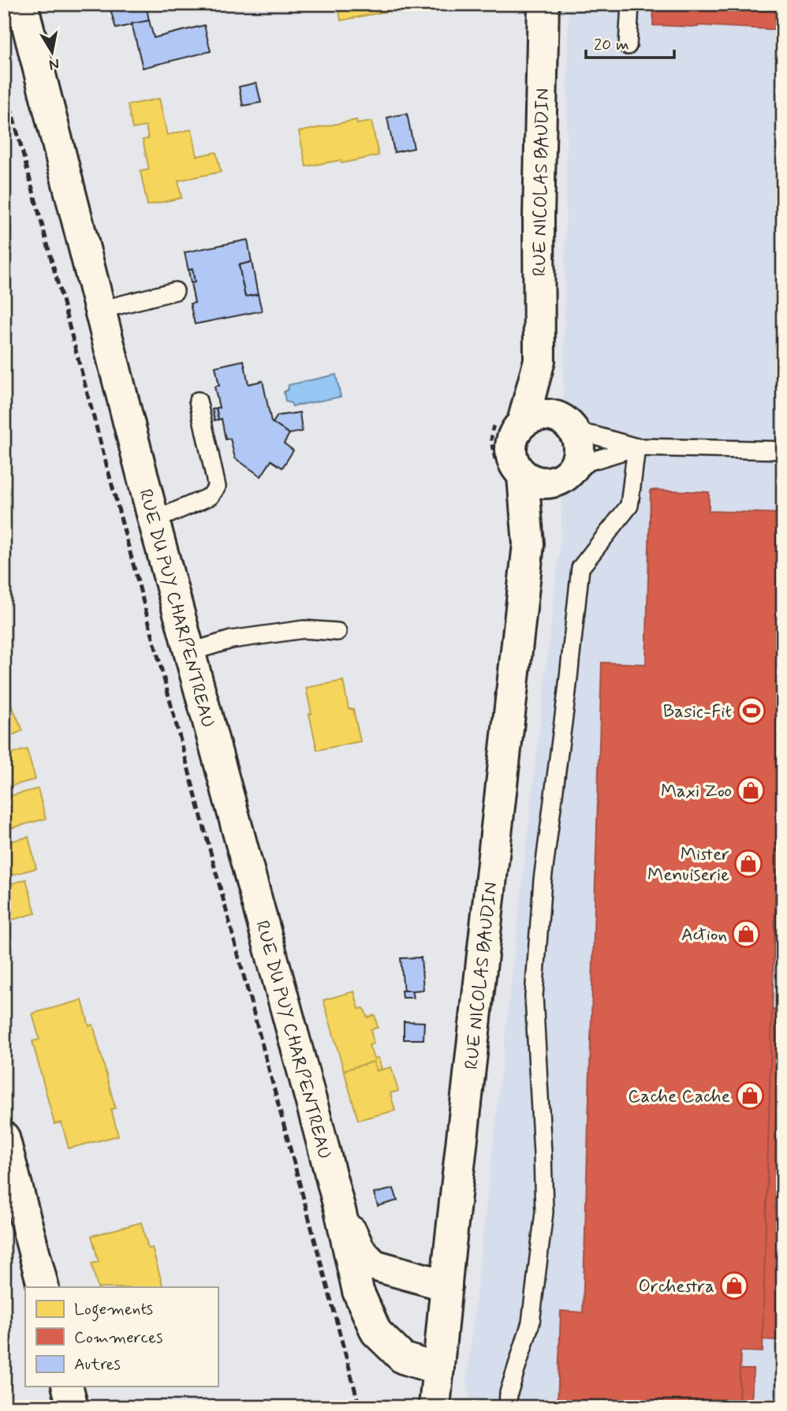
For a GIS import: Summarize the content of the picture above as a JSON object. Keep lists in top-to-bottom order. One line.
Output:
{"streets":{"street":["RUE NICOLAS BAUDIN","RUE DU PUY CHARPENTREAU"]},"crossings":[["RUE NICOLAS BAUDIN","RUE DU PUY CHARPENTREAU"]],"places":{"sports":["Basic-Fit"],"shop":["Maxi Zoo","Mister Menuiserie","Action","Cache Cache","Orchestra"]},"legend":["Logements","Commerces","Autres"],"scale_bar":"20 m","north":"bottom"}
